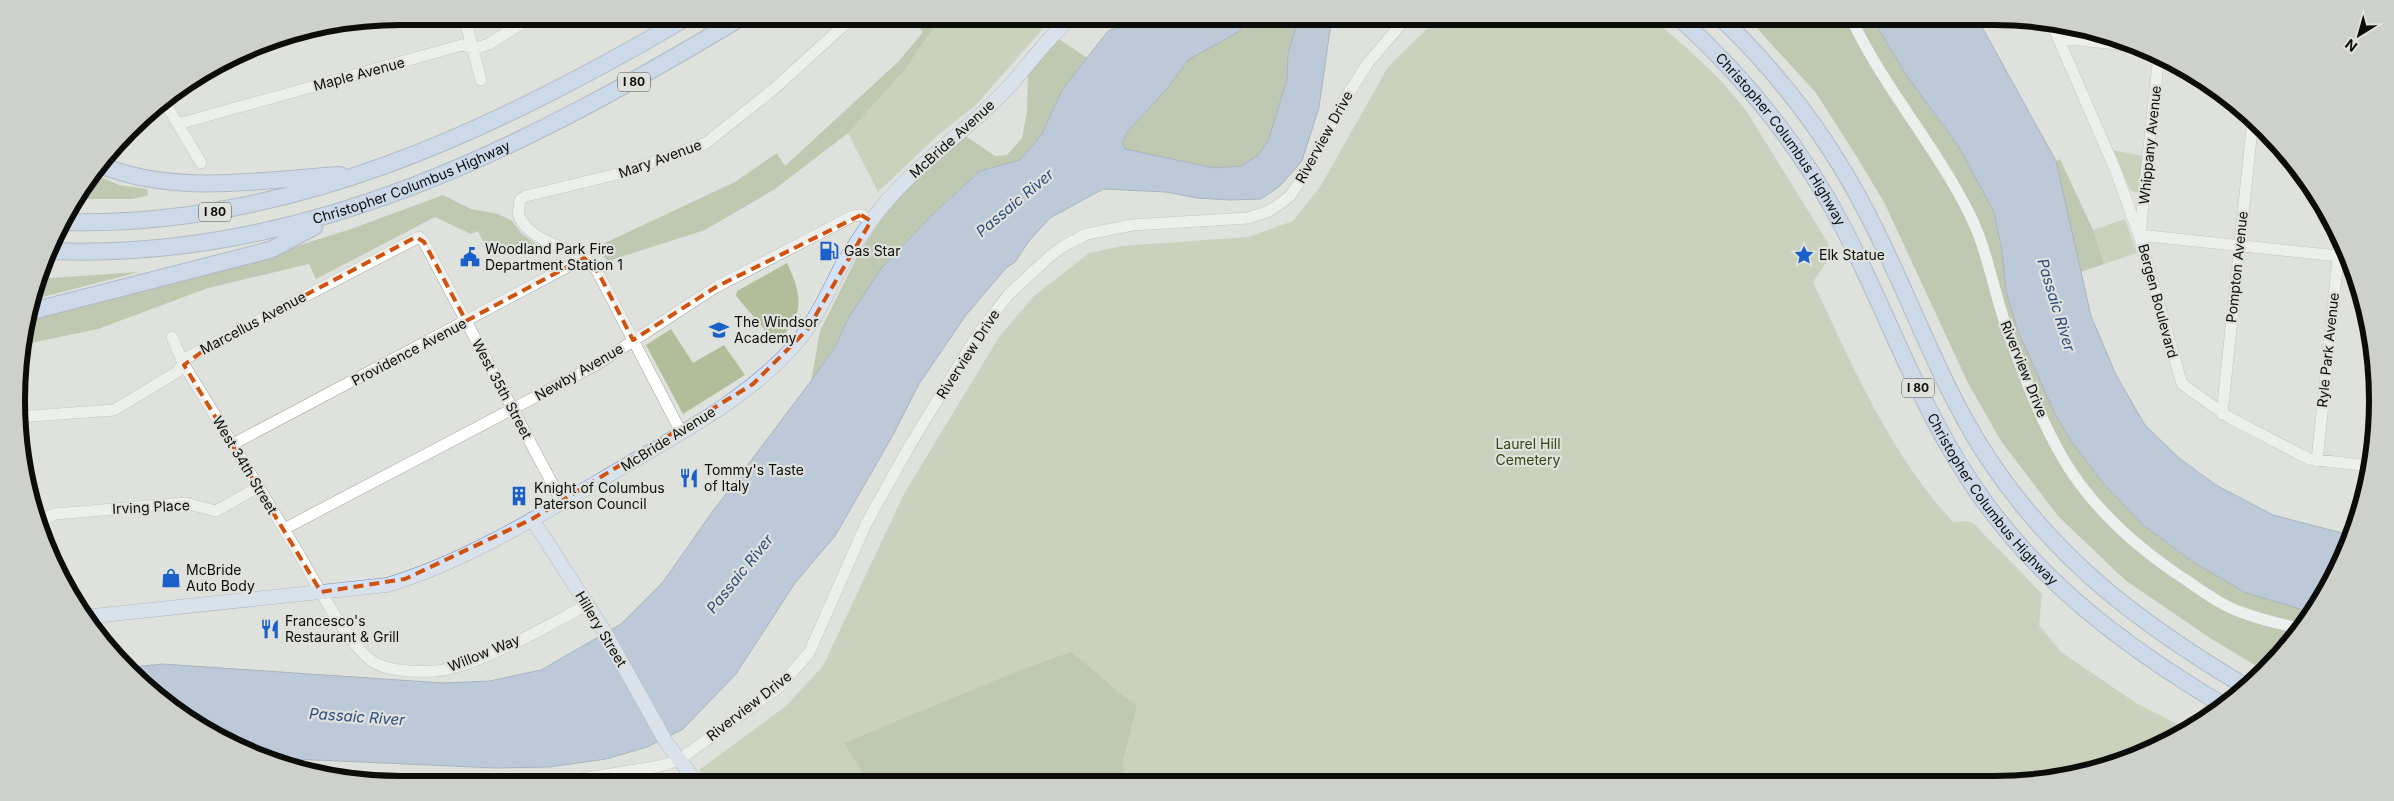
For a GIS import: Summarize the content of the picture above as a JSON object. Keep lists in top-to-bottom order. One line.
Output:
{"streets":{"highway":["I 80","Christopher Columbus Highway"],"main road":["McBride Avenue","Hillery Street"],"street":["Maple Avenue","Riverview Drive","Whippany Avenue","Mary Avenue","Pompton Avenue","Bergen Boulevard","Marcellus Avenue","Ryle Park Avenue","Providence Avenue","Newby Avenue","West 35th Street","West 34th Street","Irving Place","Willow Way"]},"crossings":[["Riverview Drive","Hillery Street"],["McBride Avenue","Newby Avenue"],["McBride Avenue","West 35th Street"],["McBride Avenue","West 34th Street"],["McBride Avenue","Hillery Street"],["McBride Avenue","Willow Way"],["Whippany Avenue","Bergen Boulevard"],["Mary Avenue","Providence Avenue"],["Pompton Avenue","Bergen Boulevard"],["Bergen Boulevard","Ryle Park Avenue"],["Marcellus Avenue","West 35th Street"],["Marcellus Avenue","West 34th Street"],["Providence Avenue","West 35th Street"],["Providence Avenue","West 34th Street"],["Newby Avenue","West 35th Street"],["Newby Avenue","West 34th Street"],["West 34th Street","Irving Place"],["West 34th Street","Willow Way"],["Hillery Street","Willow Way"]],"water":["Passaic River"],"parks":["Laurel Hill Cemetery"],"places":{"fuel station":["Gas Star"],"place":["Elk Statue"],"public building":["Woodland Park Fire Department Station 1"],"school or university":["The Windsor Academy"],"restaurant":["Tommy's Taste of Italy","Francesco's Restaurant & Grill"],"building":["Knight of Columbus Paterson Council"],"shop":["McBride Auto Body"]},"north":"bottom left"}
